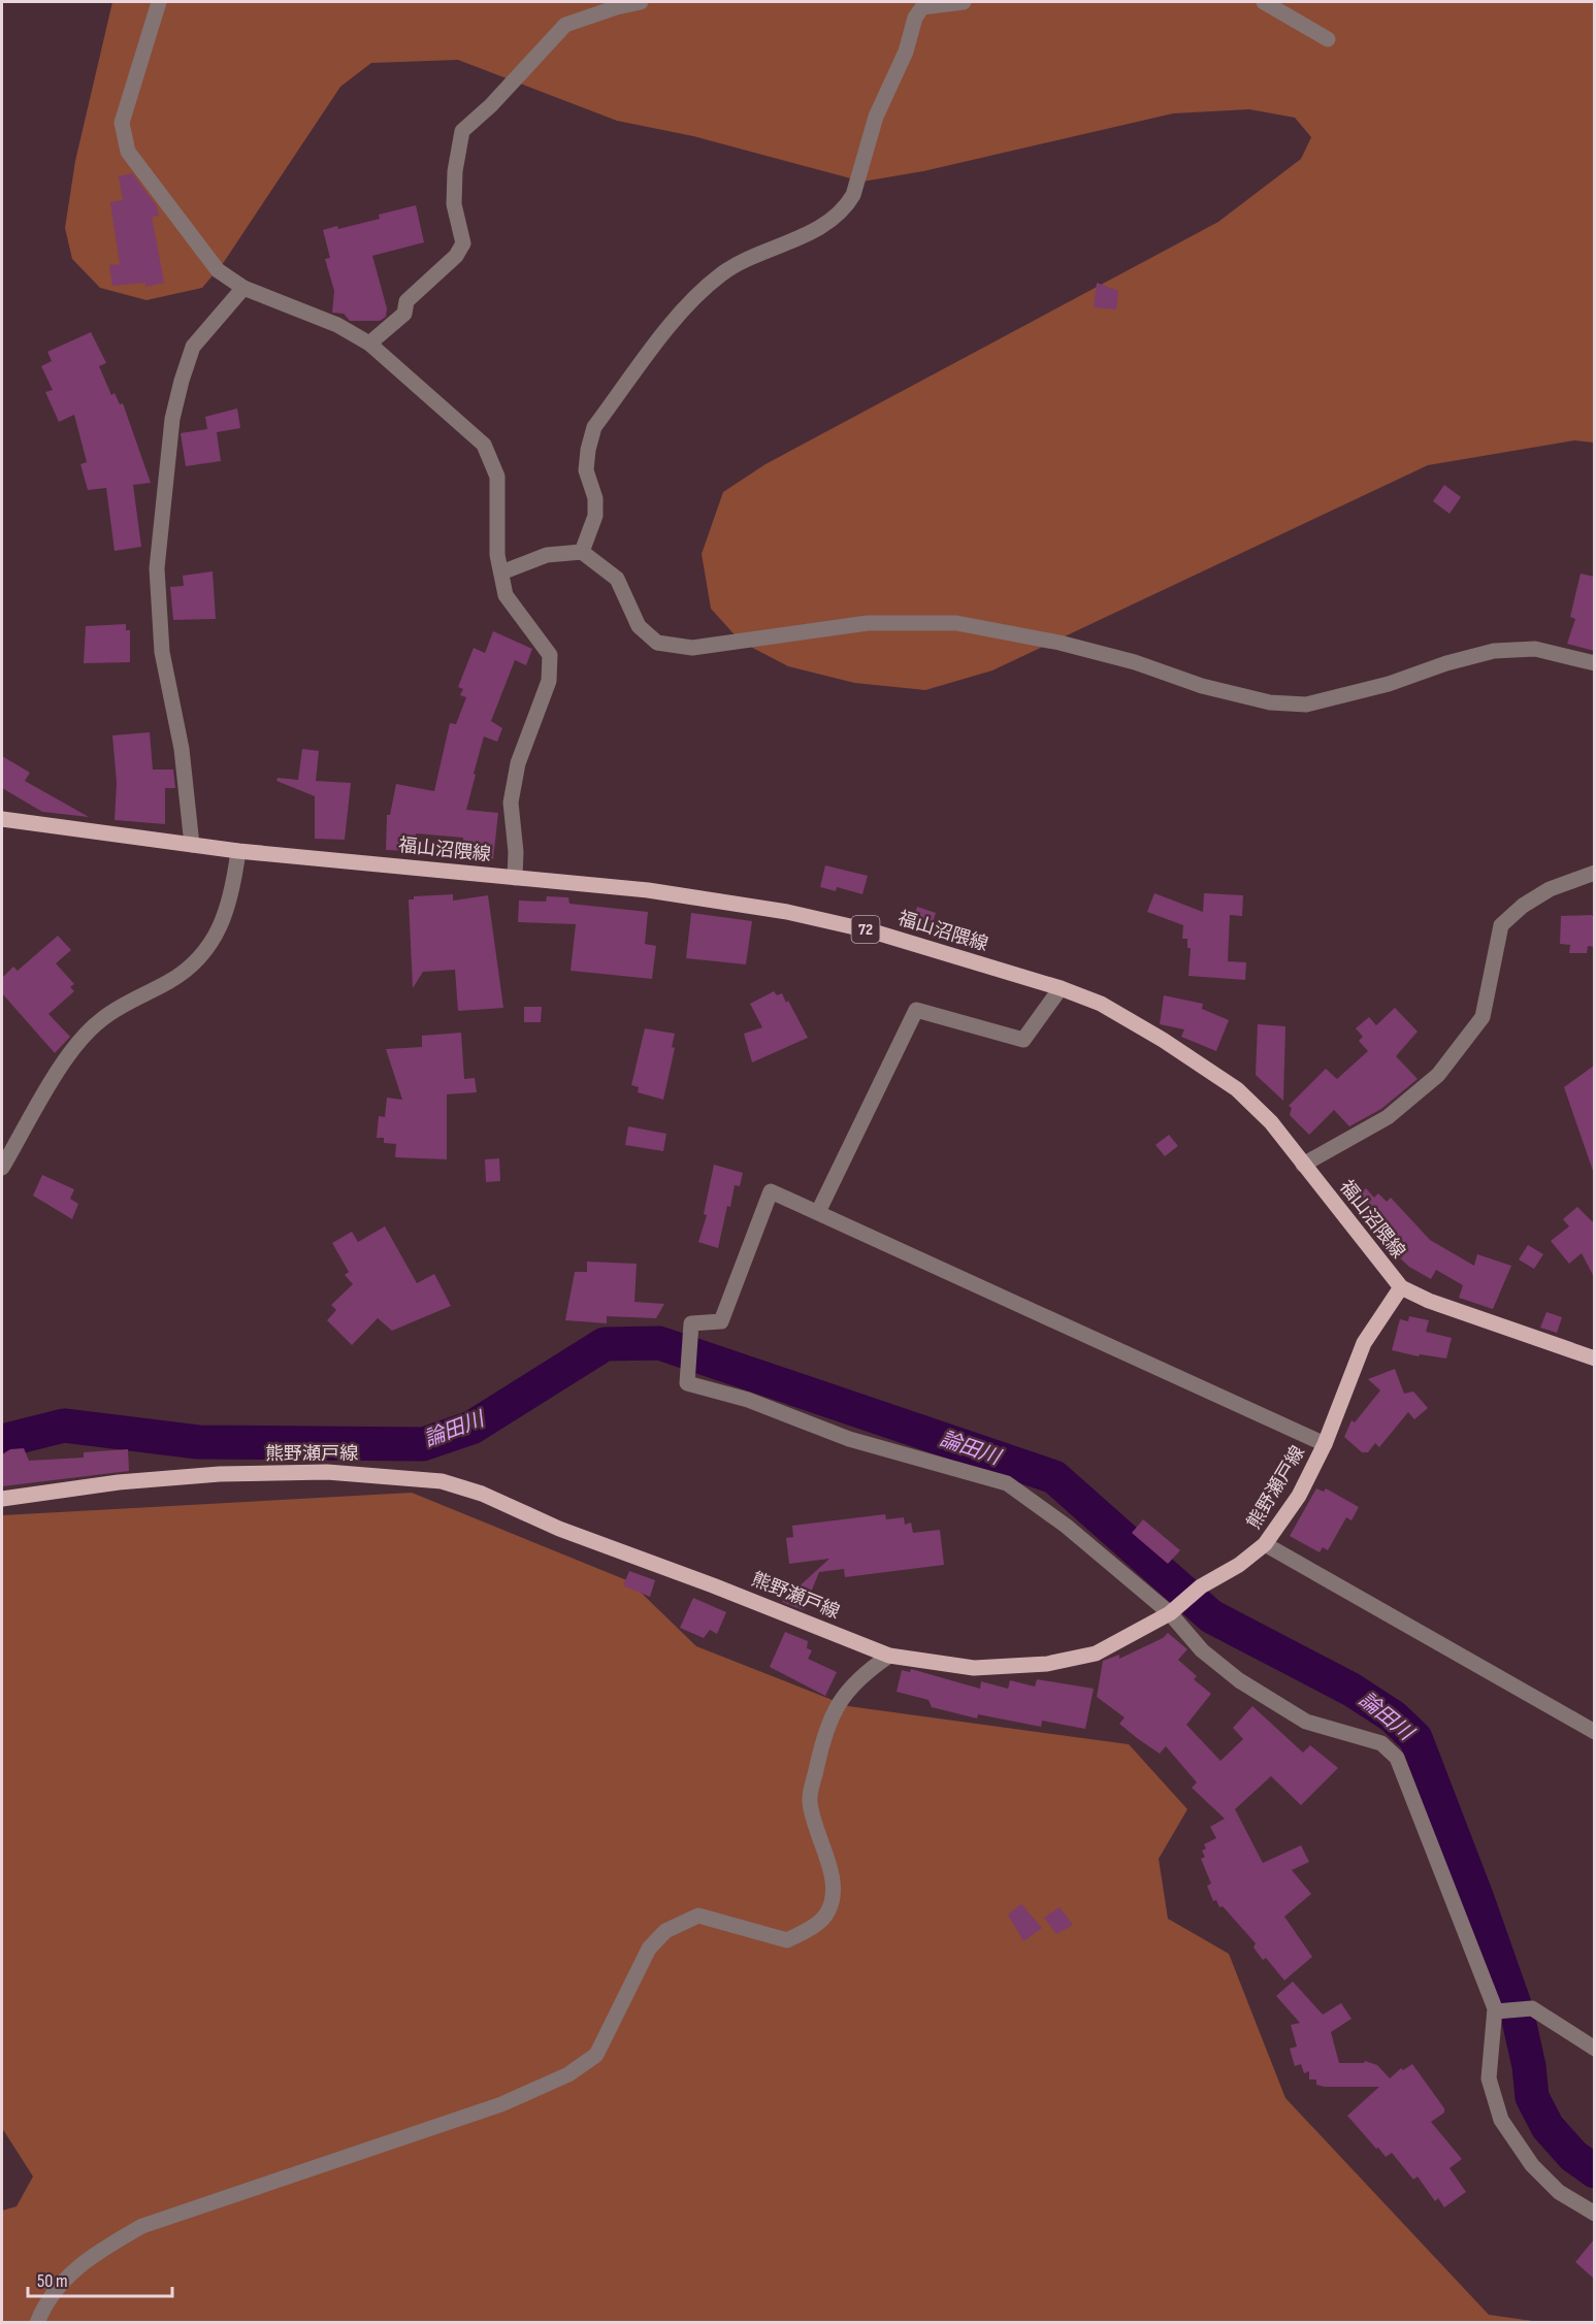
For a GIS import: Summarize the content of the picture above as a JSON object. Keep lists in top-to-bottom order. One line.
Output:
{"streets":{"main road":["福山沼隈線","72","熊野瀬戸線"]},"crossings":[["福山沼隈線","熊野瀬戸線"]],"water":["論田川"],"scale_bar":"50 m"}
